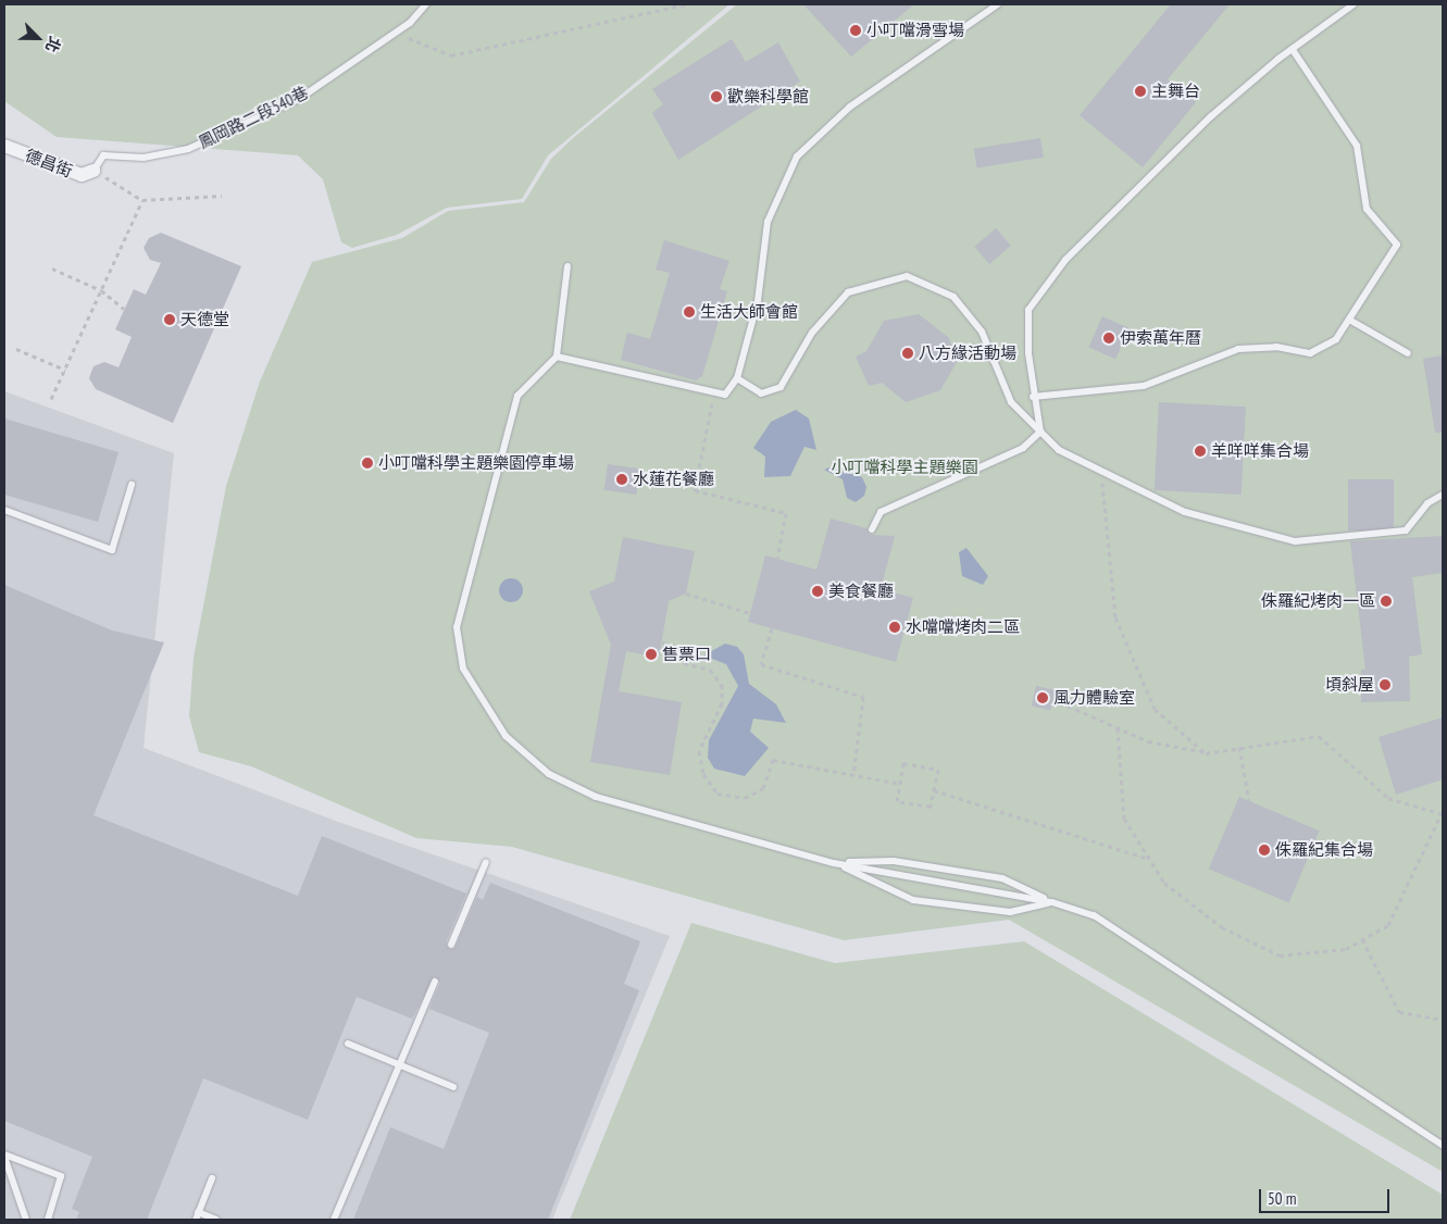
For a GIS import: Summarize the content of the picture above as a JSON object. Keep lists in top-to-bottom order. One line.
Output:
{"streets":{"street":["德昌街"],"lane":["鳳岡路二段540巷"]},"crossings":[["鳳岡路二段540巷","德昌街"]],"parks":["小叮噹科學主題樂園"],"places":["小叮噹滑雪場","主舞台","歡樂科學館","生活大師會館","天德堂","伊索萬年曆","八方緣活動場","羊咩咩集合場","小叮噹科學主題樂園停車場","水蓮花餐廳","美食餐廳","侏羅紀烤肉一區","水噹噹烤肉二區","售票口","頃斜屋","風力體驗室","侏羅紀集合場"],"scale_bar":"50 m","north":"bottom right"}
